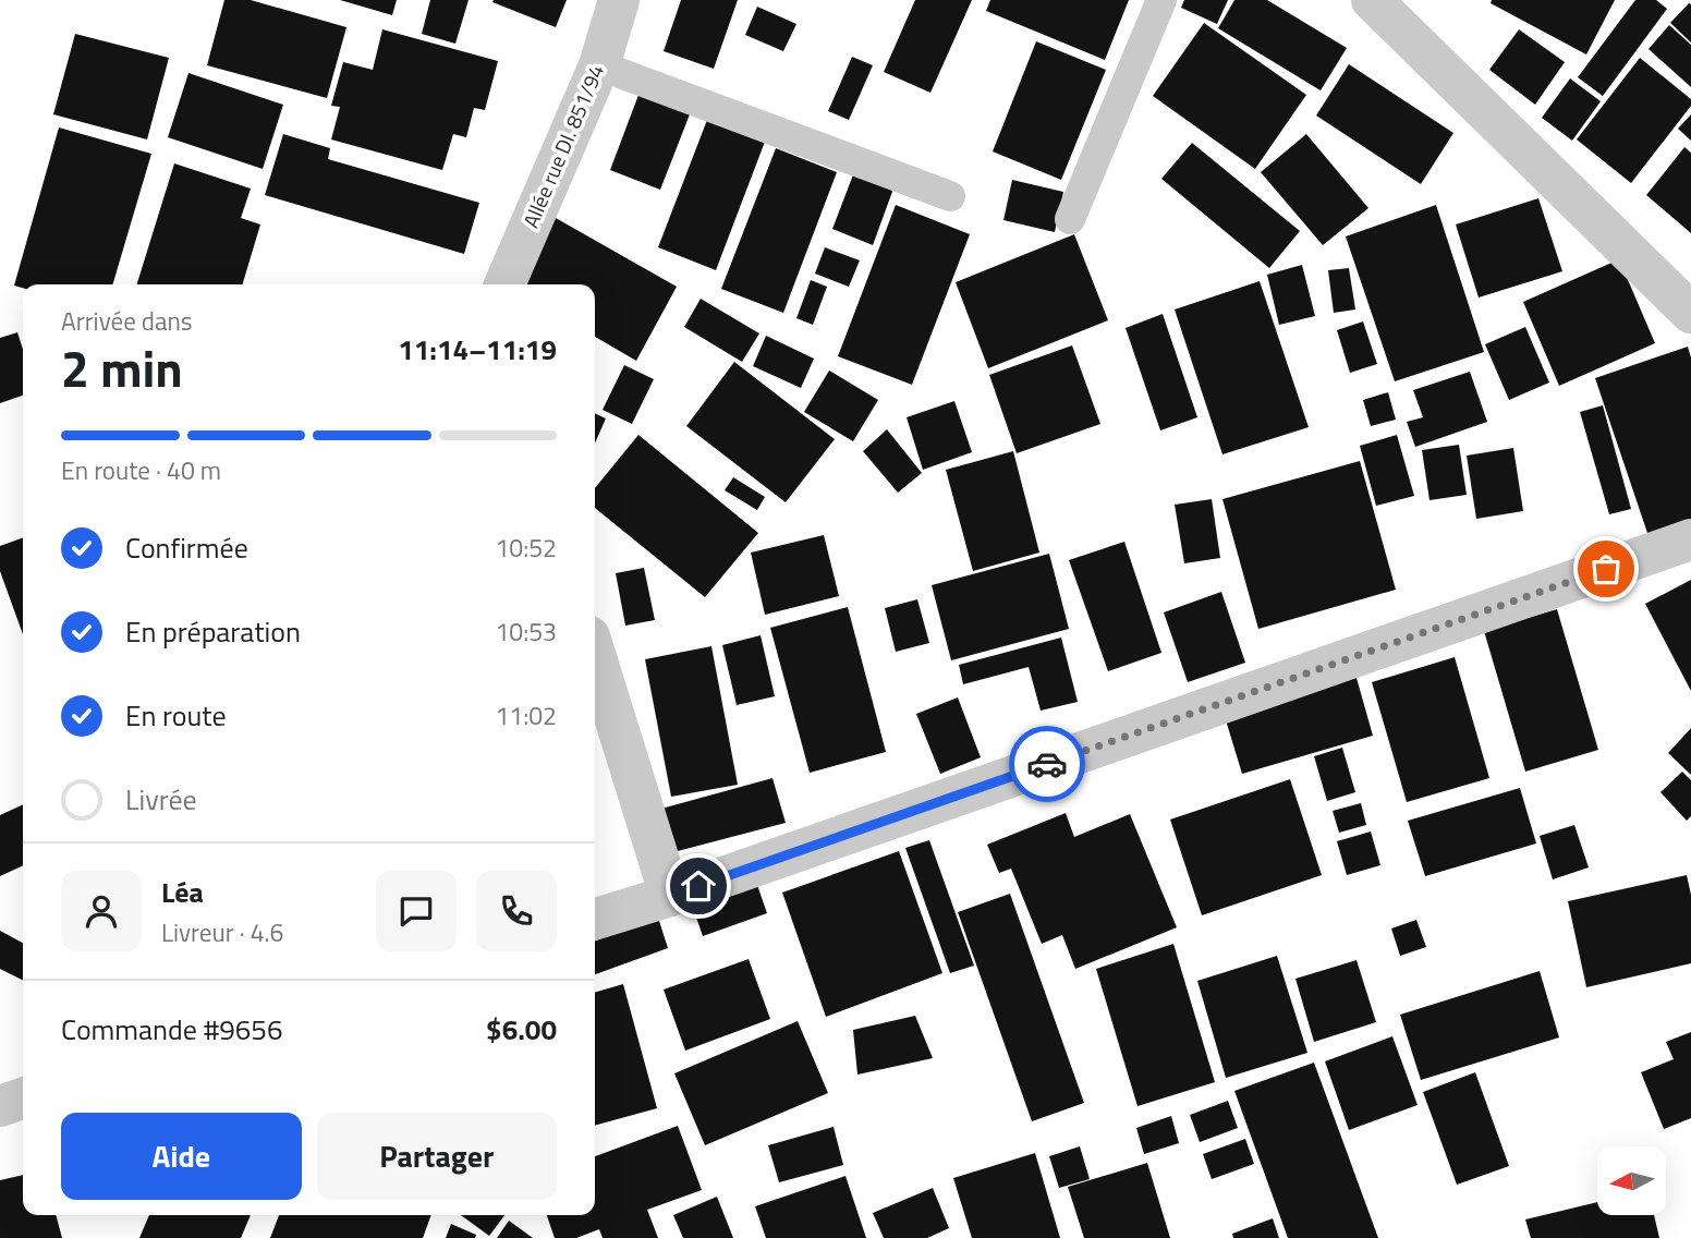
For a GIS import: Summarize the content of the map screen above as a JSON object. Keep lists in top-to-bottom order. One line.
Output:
{"streets":{"street":["Allée rue DI. 851/94"]},"north":"left","page":{"heading":["2 min","Arrivée dans","11:14–11:19"],"panel":["Léa","Livreur · 4.6","Commande #9656","$6.00"],"bar":"En route · 40 m","list":[["Confirmée","10:52"],["En préparation","10:53"],["En route","11:02"],"Livrée"],"buttons":["Aide","Partager"]}}
